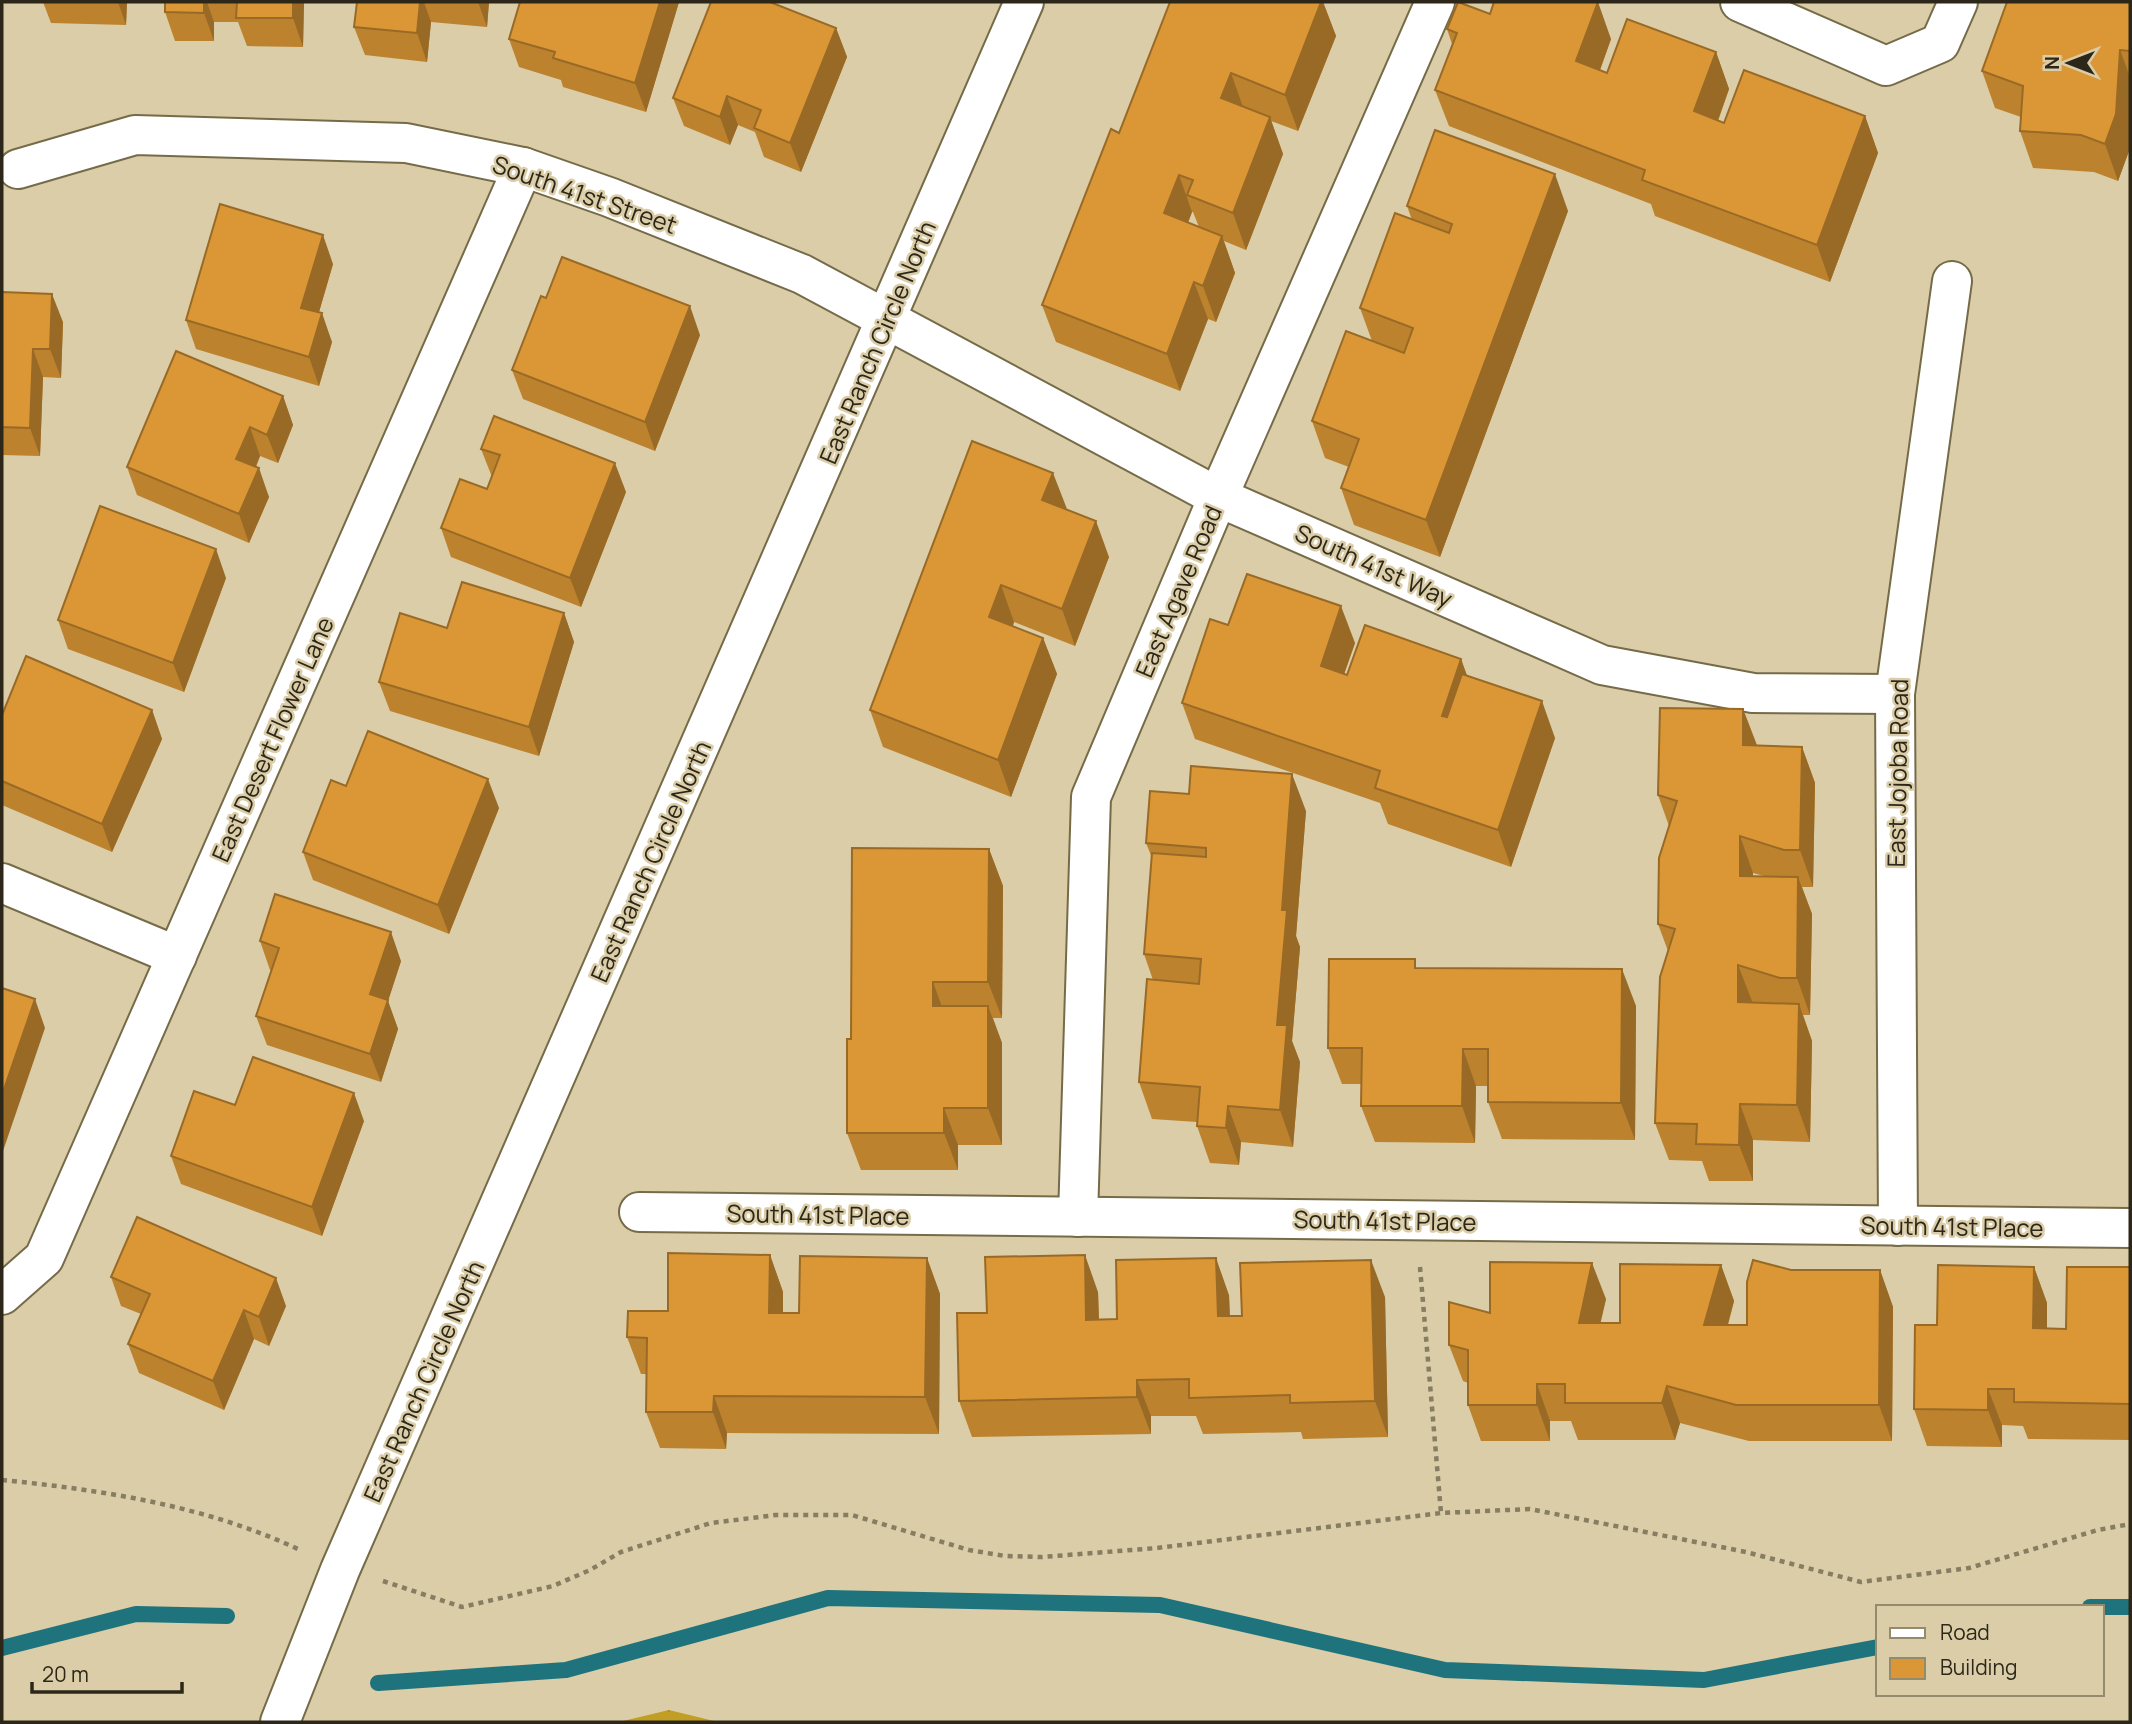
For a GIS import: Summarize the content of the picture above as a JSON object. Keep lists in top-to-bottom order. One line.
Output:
{"streets":{"street":["South 41st Street","East Ranch Circle North","South 41st Way","East Agave Road","East Desert Flower Lane","East Jojoba Road","South 41st Place"]},"crossings":[["South 41st Street","East Ranch Circle North"],["South 41st Street","South 41st Way"],["South 41st Street","East Desert Flower Lane"],["East Ranch Circle North","South 41st Way"],["South 41st Way","East Agave Road"],["South 41st Way","East Jojoba Road"],["East Agave Road","South 41st Place"],["East Jojoba Road","South 41st Place"]],"legend":["Road","Building"],"scale_bar":"20 m","north":"left"}
